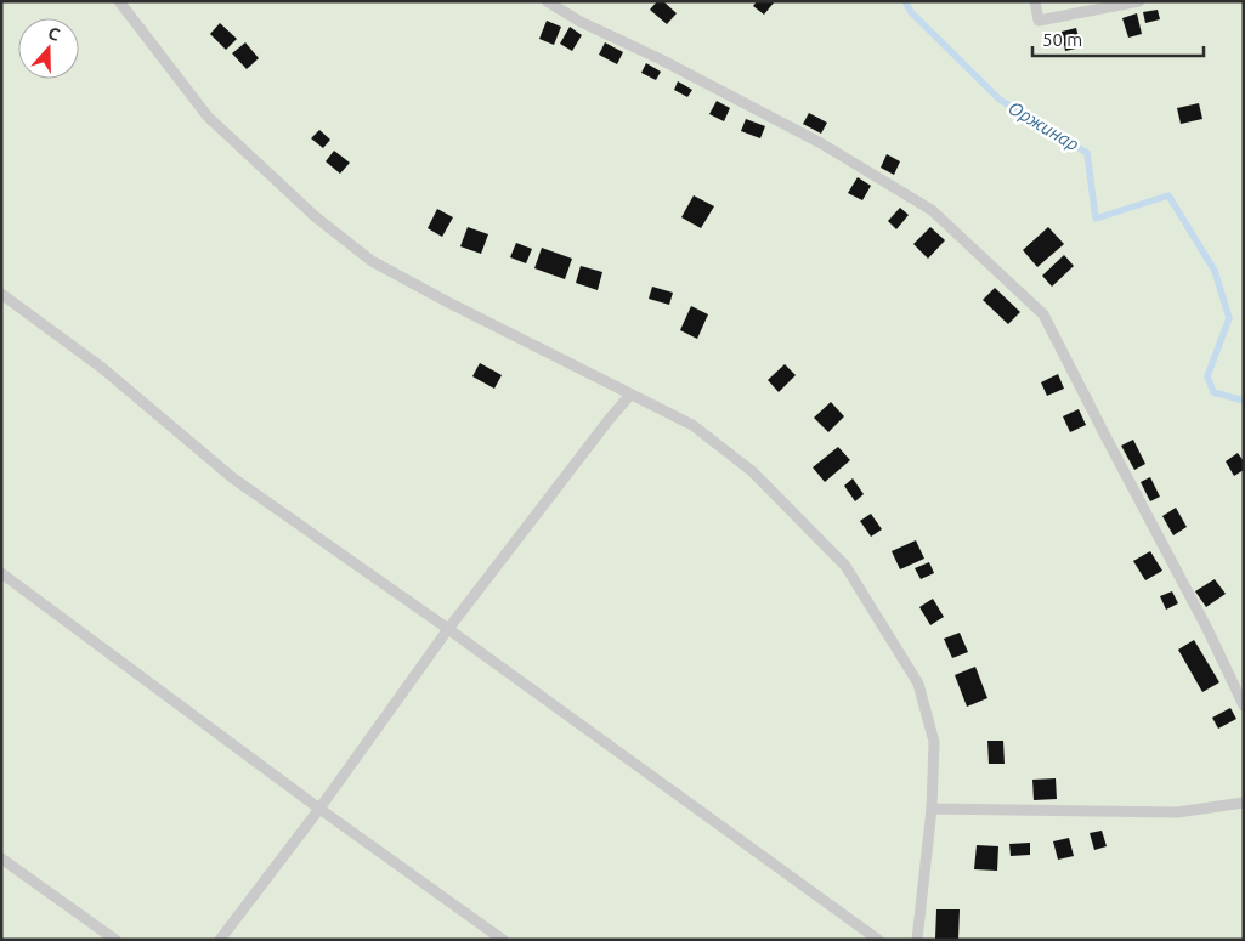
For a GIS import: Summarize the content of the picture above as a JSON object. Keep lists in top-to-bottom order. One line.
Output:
{"water":["Оржинар"],"scale_bar":"50 m","north":"top"}
